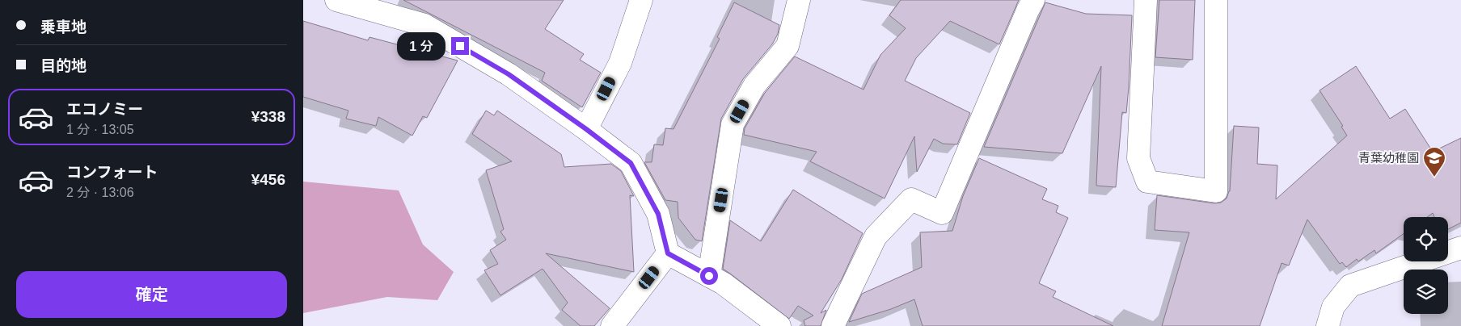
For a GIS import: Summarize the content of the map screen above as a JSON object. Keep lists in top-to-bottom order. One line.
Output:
{"places":{"school or university":["青葉幼稚園"]},"page":{"banner":["乗車地","目的地"],"bubble":"1 分","list":[{"name":"エコノミー","note":"1 分 · 13:05","value":"¥338"},{"name":"コンフォート","note":"2 分 · 13:06","value":"¥456"}],"buttons":"確定"}}
